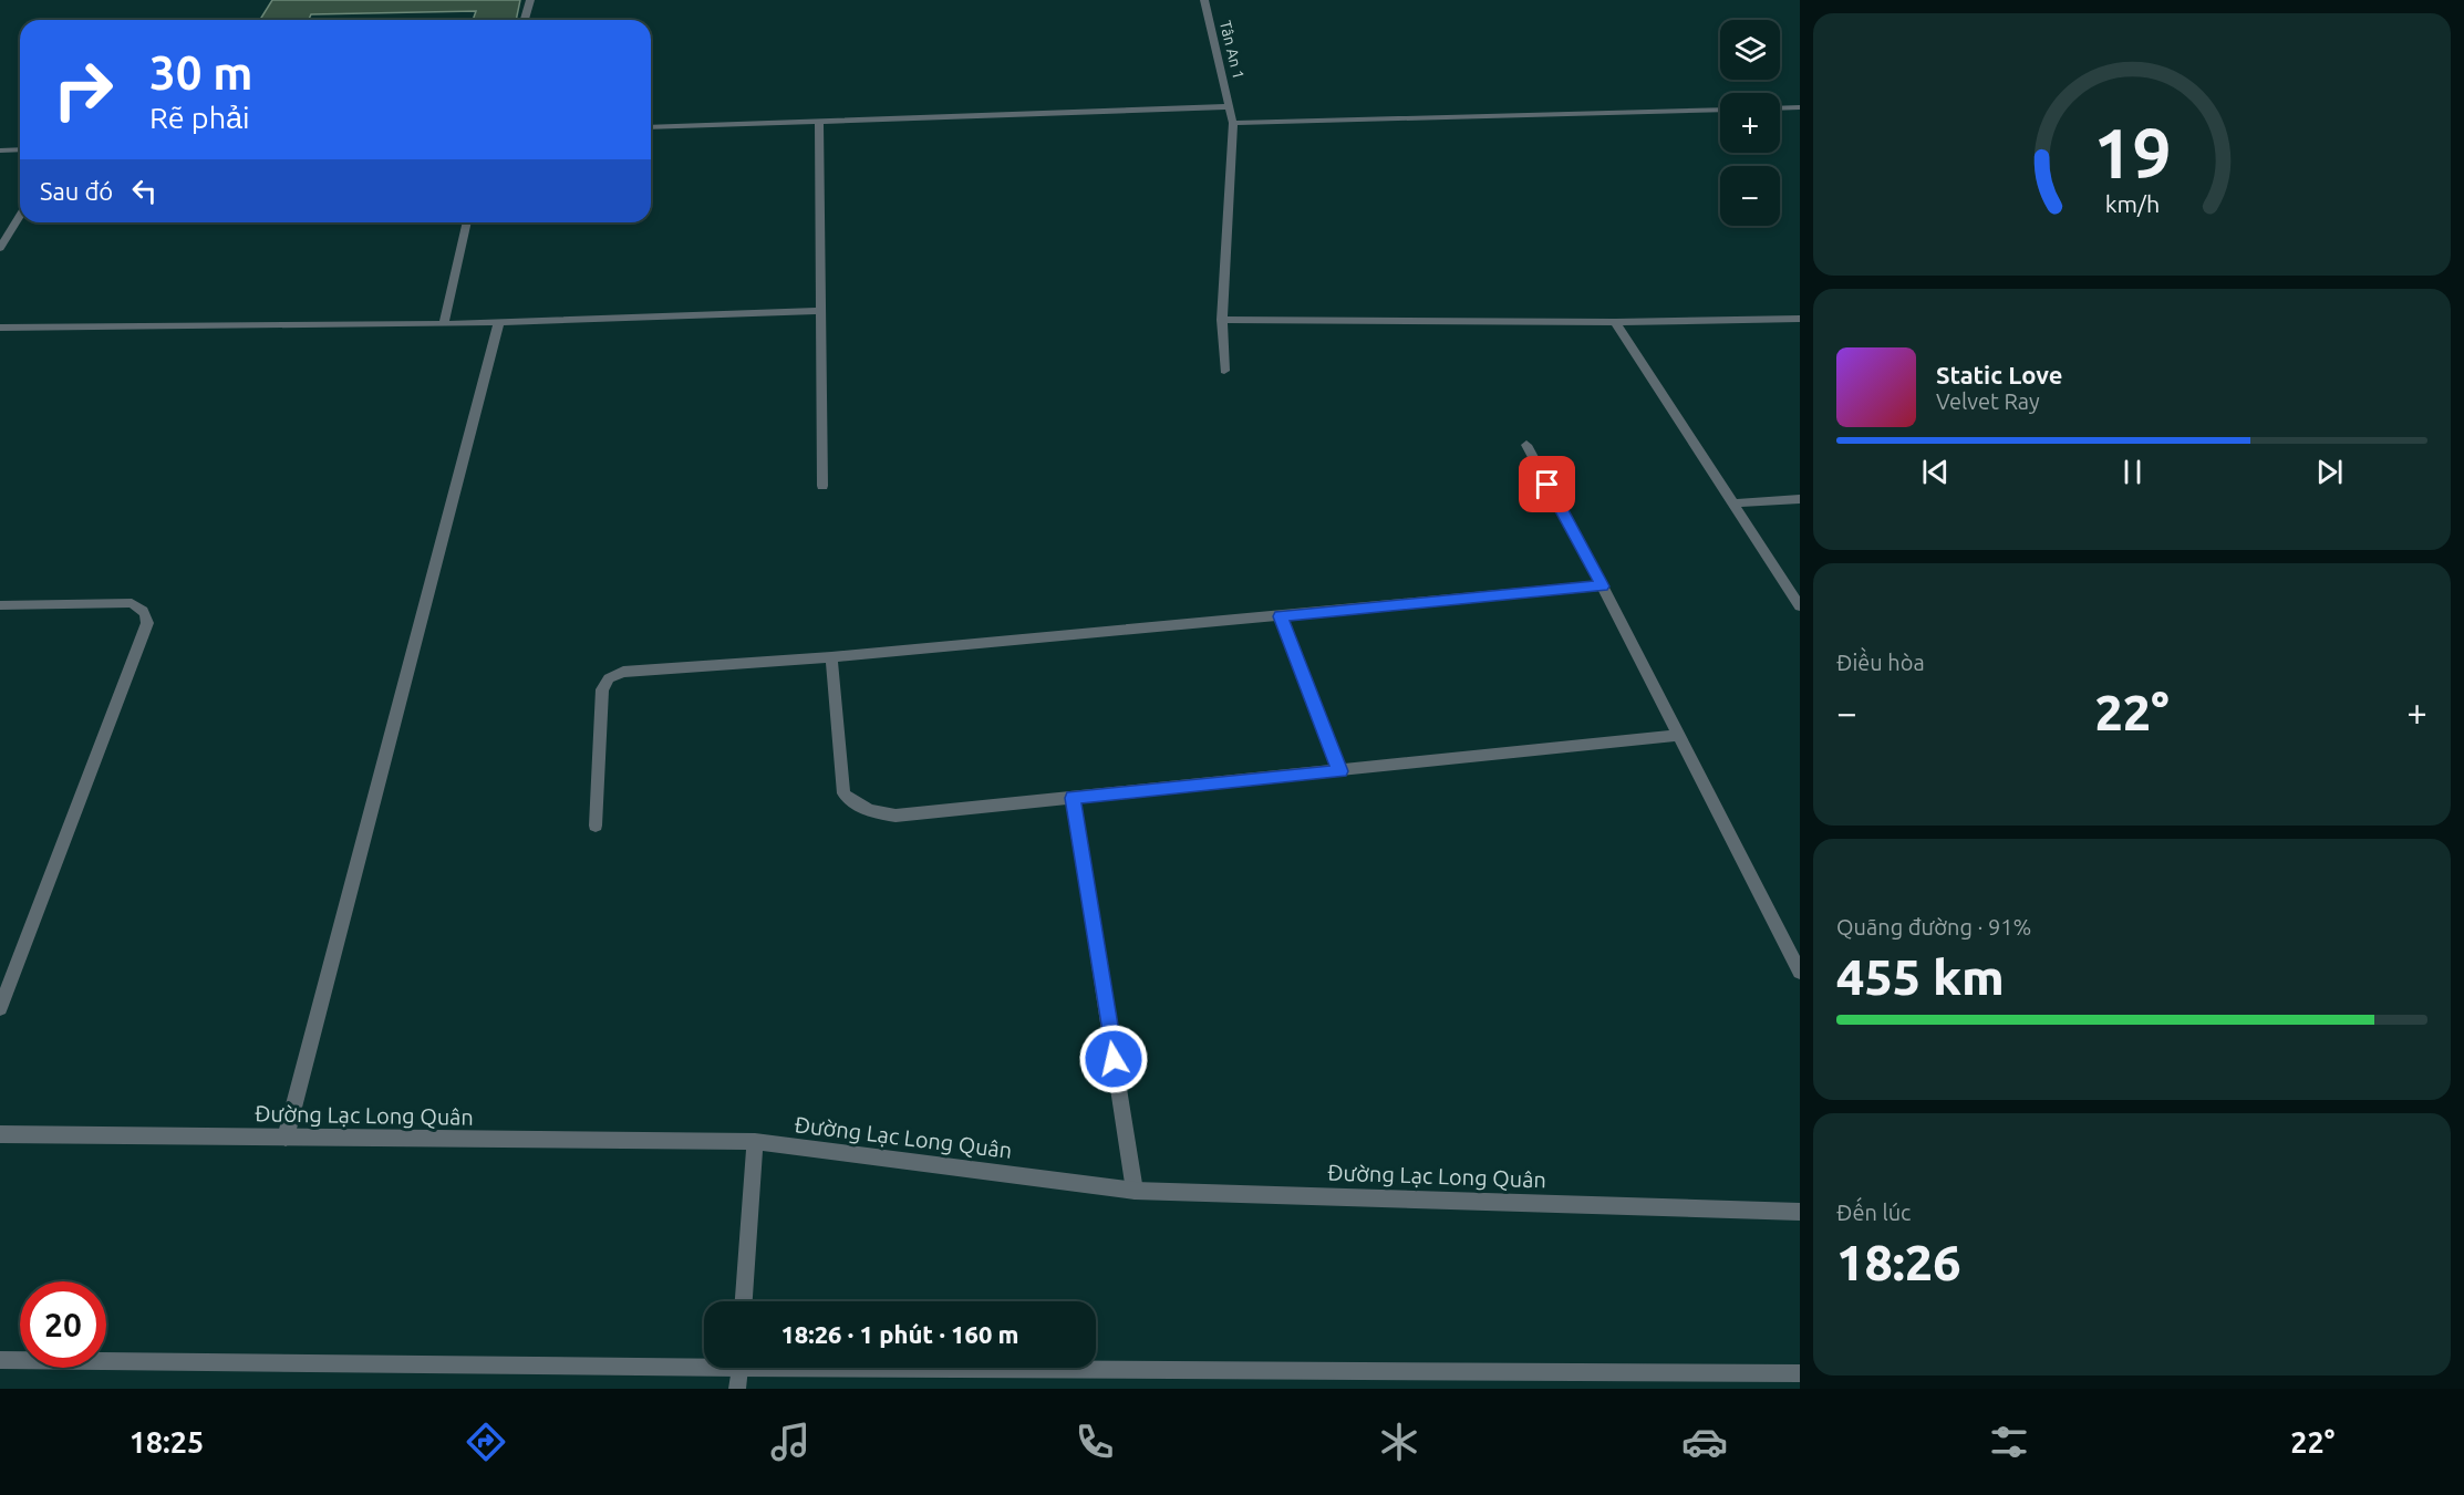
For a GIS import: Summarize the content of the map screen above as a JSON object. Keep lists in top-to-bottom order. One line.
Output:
{"streets":{"street":["Tân An 1","Đường Lạc Long Quân"]},"page":{"map_buttons":["+","−"],"turn":["30 m","Rẽ phải"],"then":"Sau đó","song":["Static Love","Velvet Ray"],"tile":["Điều hòa",["Quãng đường · 91%","455 km"],["Đến lúc","18:26"]],"heat":["−","22°","+"],"limit":"20","trip":"18:26 · 1 phút · 160 m","tabs":["18:25","22°"],"gauge":["19","km/h"]}}
